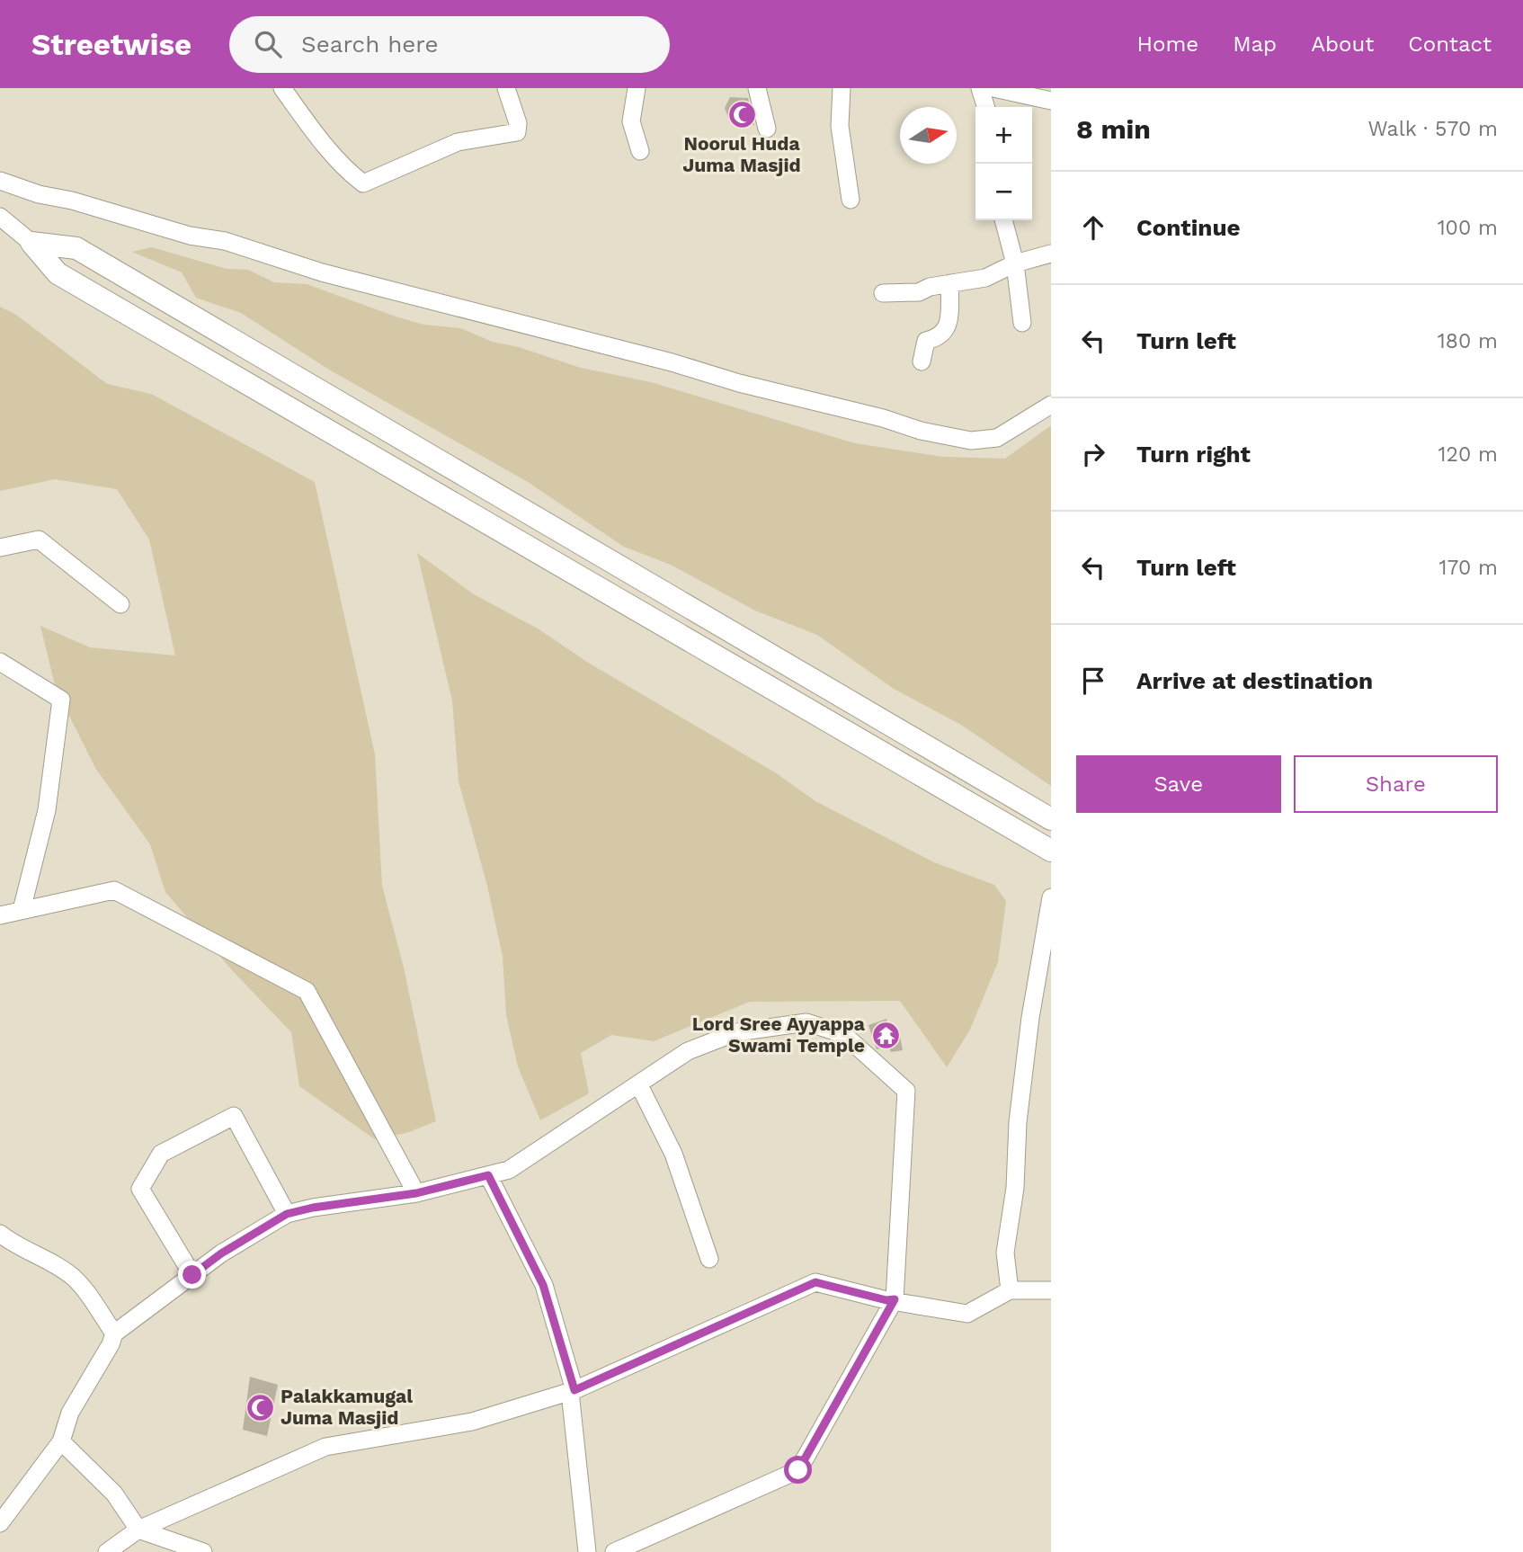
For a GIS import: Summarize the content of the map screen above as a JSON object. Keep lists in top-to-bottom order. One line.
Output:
{"places":{"mosque":["Noorul Huda Juma Masjid","Palakkamugal Juma Masjid"],"temple":["Lord Sree Ayyappa Swami Temple"]},"north":"right","page":{"header":"Streetwise","search":"Search here","nav":["Home","Map","About","Contact"],"heading":["8 min","Walk · 570 m"],"map_buttons":["+","−"],"list":[["Continue","100 m"],["Turn left","180 m"],["Turn right","120 m"],["Turn left","170 m"],"Arrive at destination"],"buttons":["Save","Share"]}}
